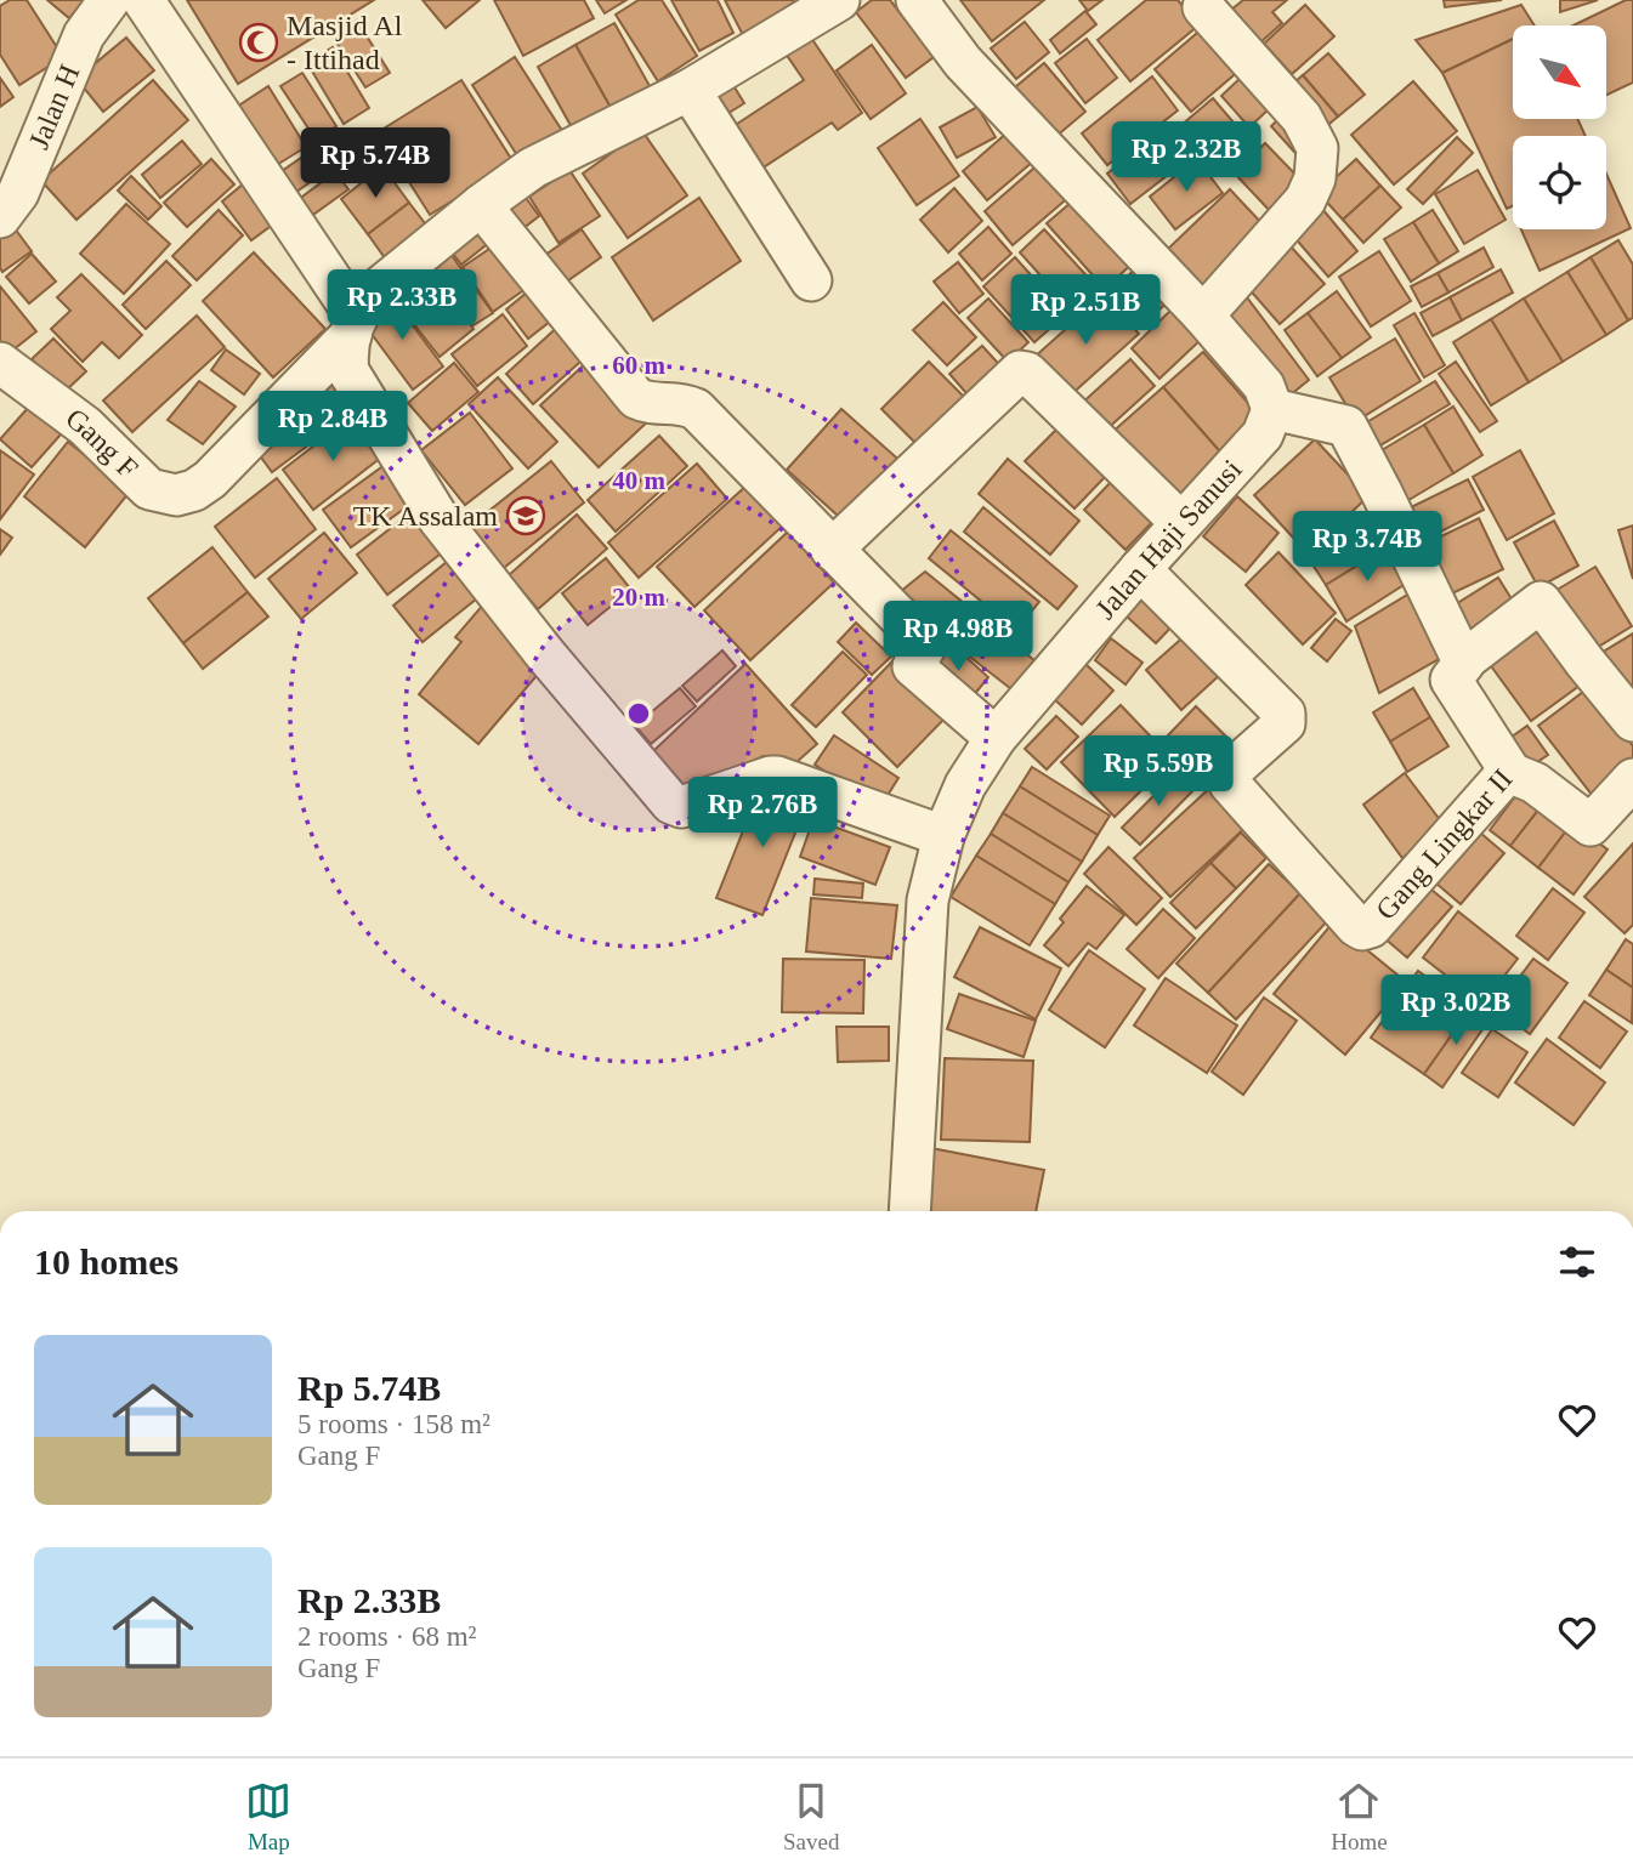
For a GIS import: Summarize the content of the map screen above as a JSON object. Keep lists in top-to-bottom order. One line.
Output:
{"streets":{"street":["Jalan H","Gang F","Jalan Haji Sanusi","Gang Lingkar II"]},"crossings":[["Jalan Haji Sanusi","Gang Lingkar II"]],"places":{"mosque":["Masjid Al - Ittihad"],"school or university":["TK Assalam"]},"north":"bottom right","page":{"price":["Rp 2.32B","Rp 5.74B","Rp 2.33B","Rp 2.51B","Rp 2.84B","Rp 3.74B","Rp 4.98B","Rp 5.59B","Rp 2.76B","Rp 3.02B"],"heading":"10 homes","list":[{"name":"Rp 5.74B","note":"5 rooms · 158 m² · Gang F"},{"name":"Rp 2.33B","note":"2 rooms · 68 m² · Gang F"}],"tabs":["Map","Saved","Home"]},"rings":["60 m","40 m","20 m"]}
